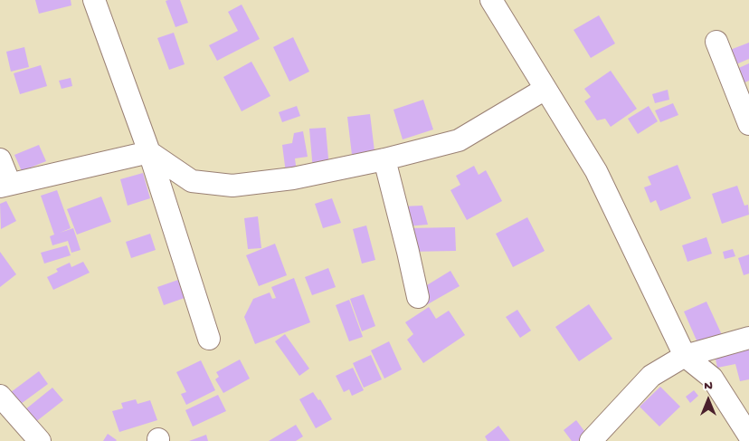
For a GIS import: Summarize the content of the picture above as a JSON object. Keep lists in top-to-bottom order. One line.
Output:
{"north":"top"}
